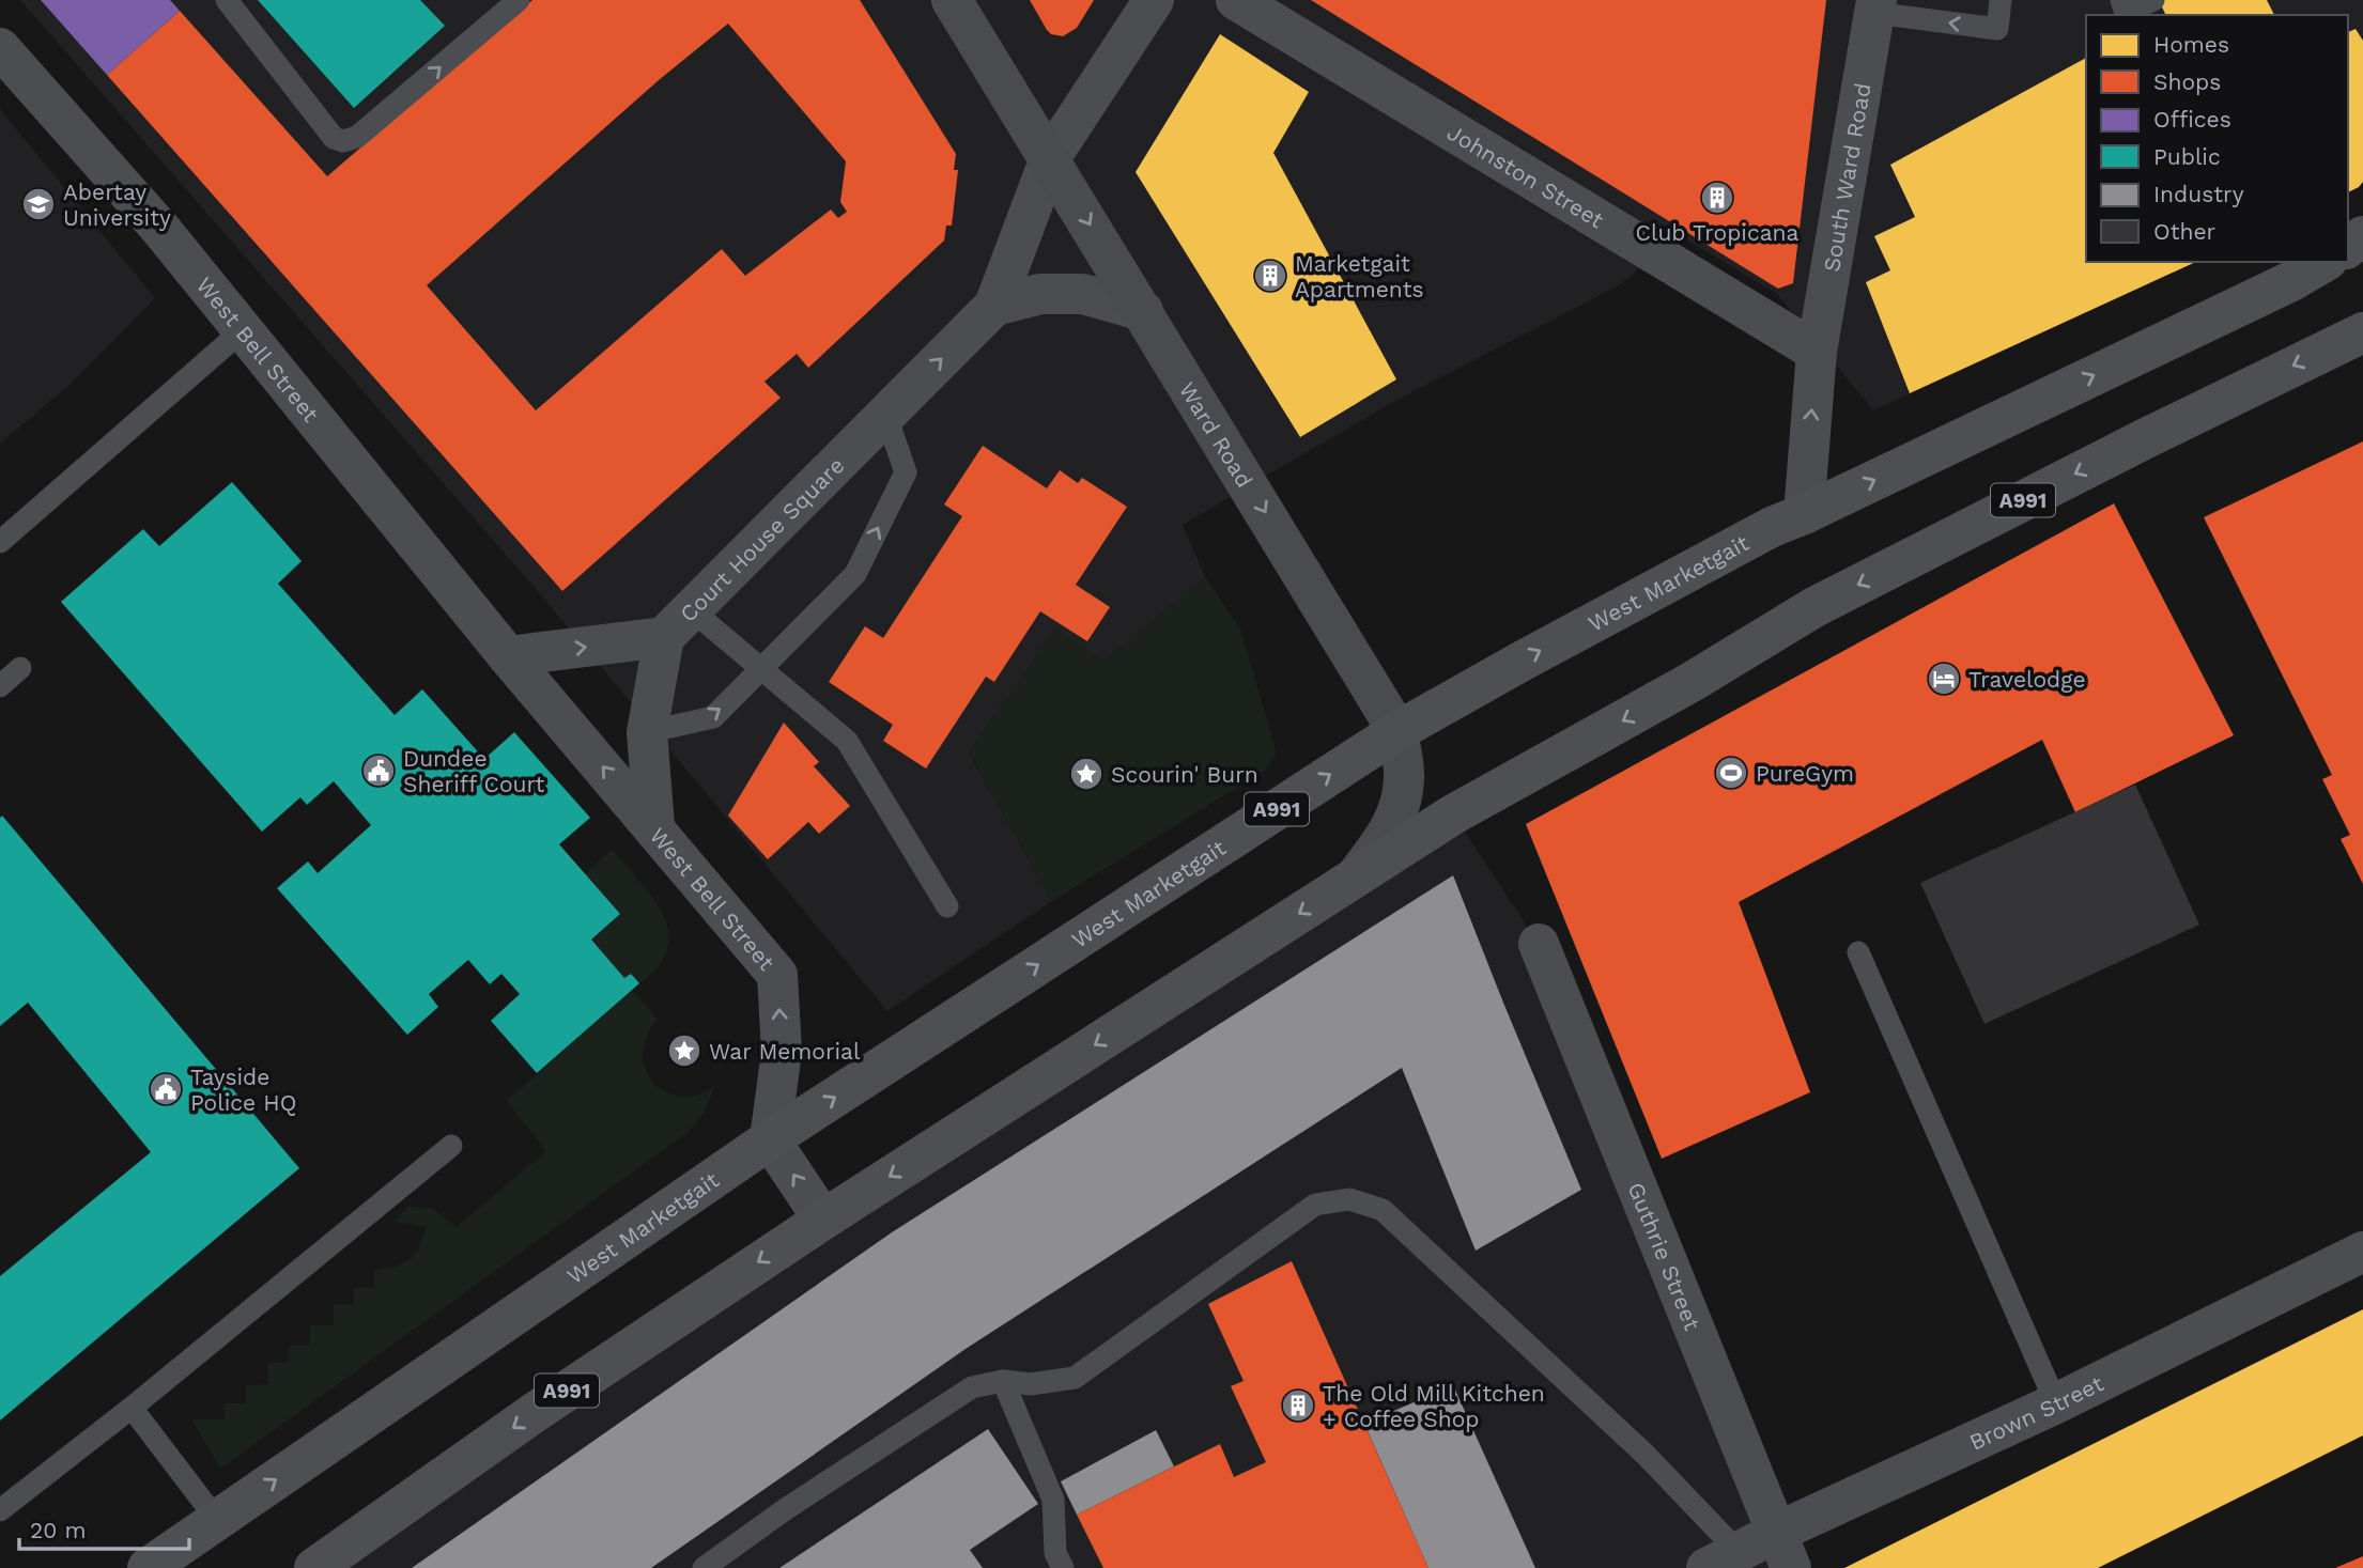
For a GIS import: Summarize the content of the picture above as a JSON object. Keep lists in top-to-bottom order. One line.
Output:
{"streets":{"main road":["A991","West Marketgait"],"street":["Johnston Street","South Ward Road","West Bell Street","Ward Road","Court House Square","Guthrie Street","Brown Street"]},"crossings":[["Johnston Street","South Ward Road"],["South Ward Road","West Marketgait"],["West Bell Street","Court House Square"],["West Bell Street","West Marketgait"],["Ward Road","A991"],["Ward Road","Court House Square"],["Ward Road","West Marketgait"],["Guthrie Street","Brown Street"]],"one_way":["West Bell Street","Ward Road"],"places":{"building":["Club Tropicana","Marketgait Apartments","The Old Mill Kitchen + Coffee Shop"],"school or university":["Abertay University"],"hotel":["Travelodge"],"public building":["Dundee Sheriff Court","Tayside Police HQ"],"sports":["PureGym"],"place":["Scourin' Burn","War Memorial"]},"legend":["Homes","Shops","Offices","Public","Industry","Other"],"scale_bar":"20 m"}
